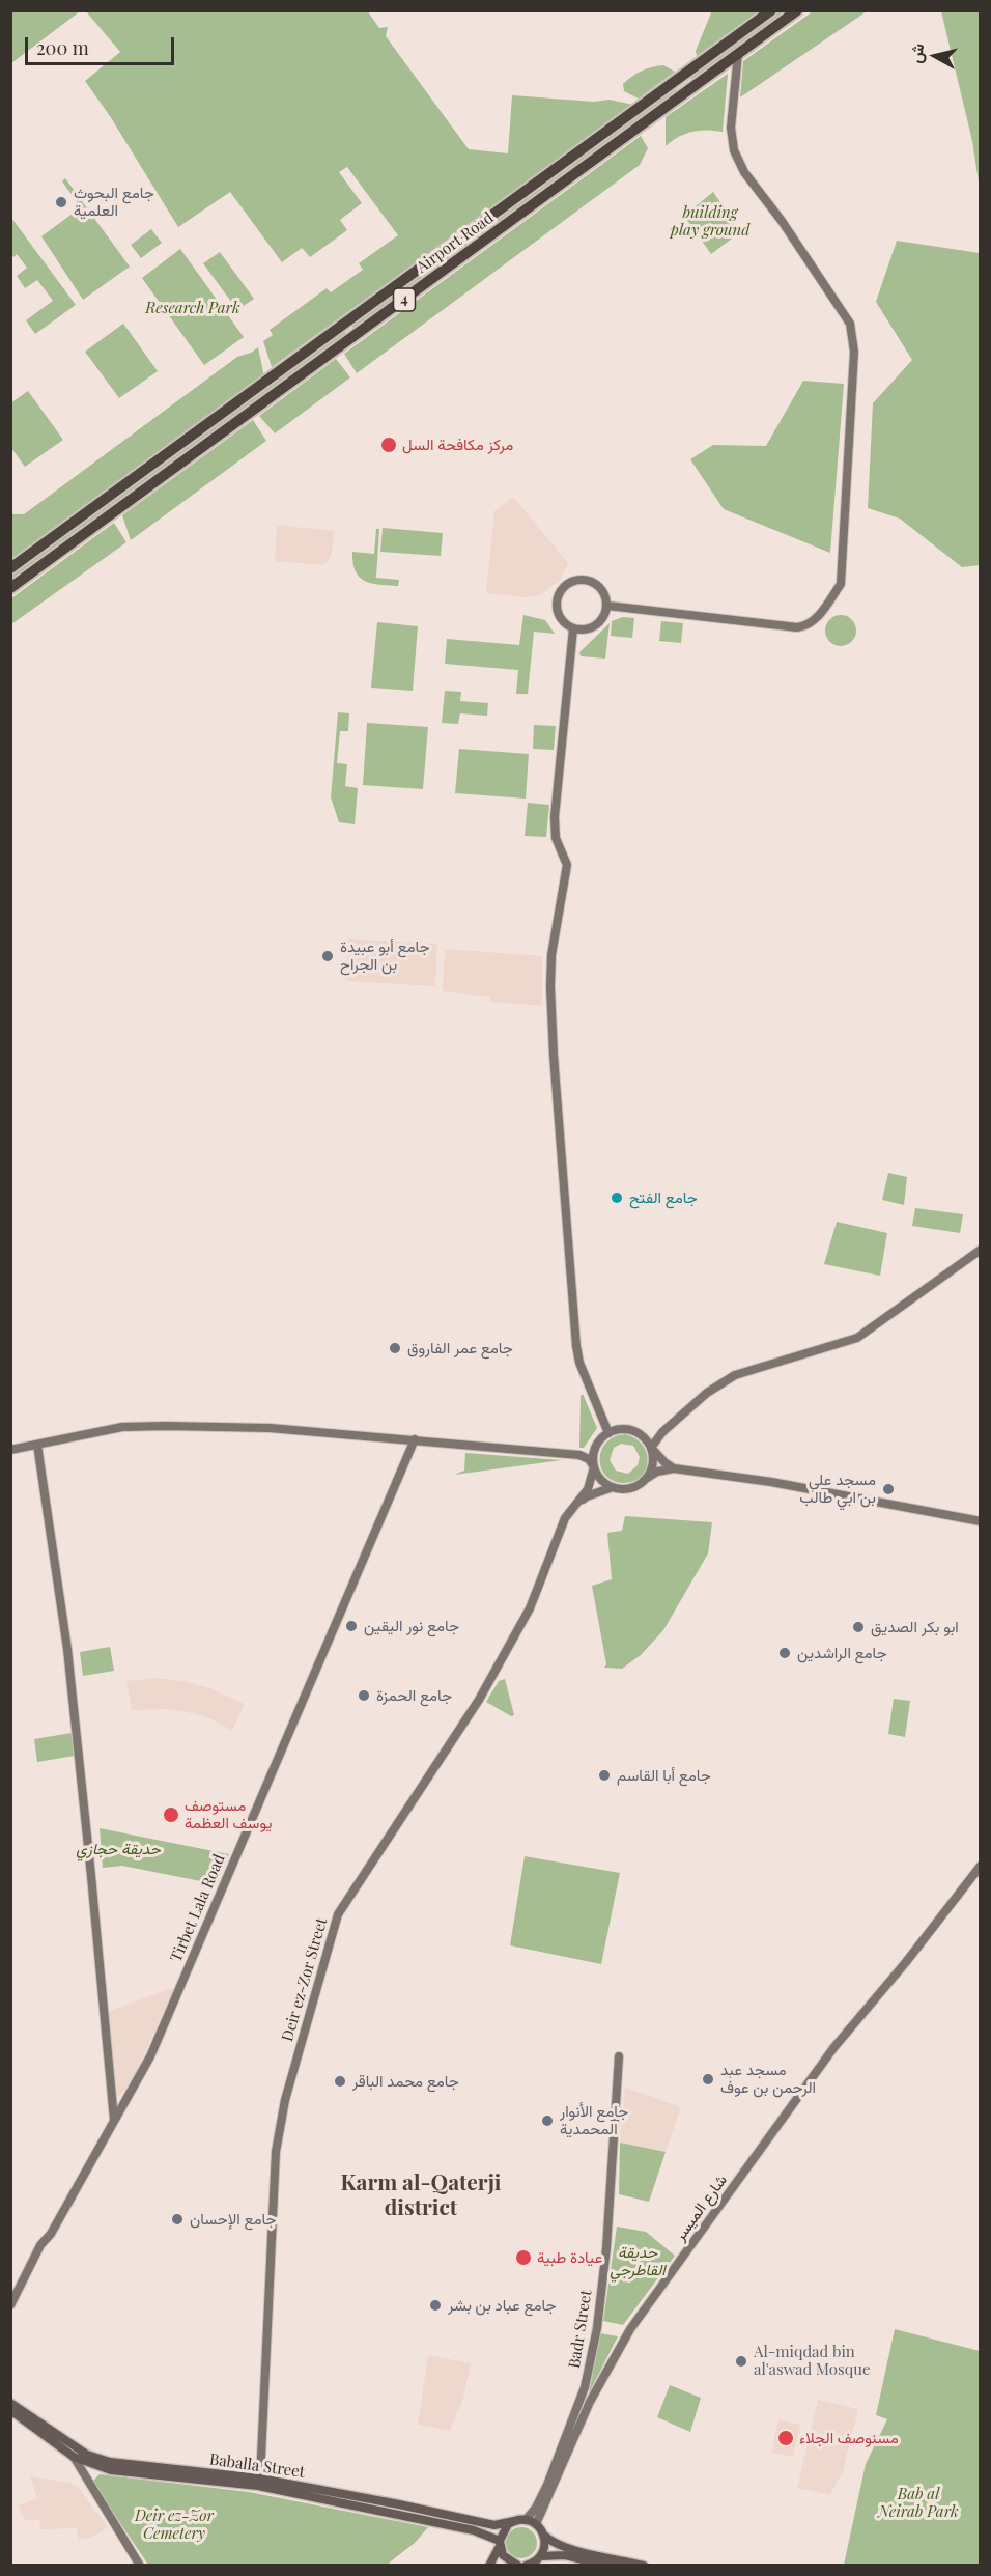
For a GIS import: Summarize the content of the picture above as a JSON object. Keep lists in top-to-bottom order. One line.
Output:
{"streets":{"highway":["Airport Road","4"],"main road":["Tirbet Lala Road","Deir ez-Zor Street","شارع الميسر","Badr Street","Baballa Street"]},"crossings":[["Deir ez-Zor Street","Baballa Street"],["Badr Street","Baballa Street"]],"districts":["Karm al-Qaterji district"],"parks":["building play ground","Research Park","حديقة حجازي","حديقة القاطرجي","Bab al Neirab Park","Deir ez-Zor Cemetery"],"places":["جامع البحوث العلمية","مركز مكافحة السل","جامع أبو عبيدة بن الجراح","جامع الفتح","جامع عمر الفاروق","مسجد علي بن ابي طالب","جامع نور اليقين","ابو بكر الصديق","جامع الراشدين","جامع الحمزة","جامع أبا القاسم","مستوصف يوسف العظمة","مسجد عبد الرحمن بن عوف","جامع محمد الباقر","جامع الأنوار المحمدية","جامع الإحسان","عيادة طبية","جامع عباد بن بشر","Al-miqdad bin al'aswad Mosque","مسنوصف الجلاء"],"scale_bar":"200 m","north":"left"}
